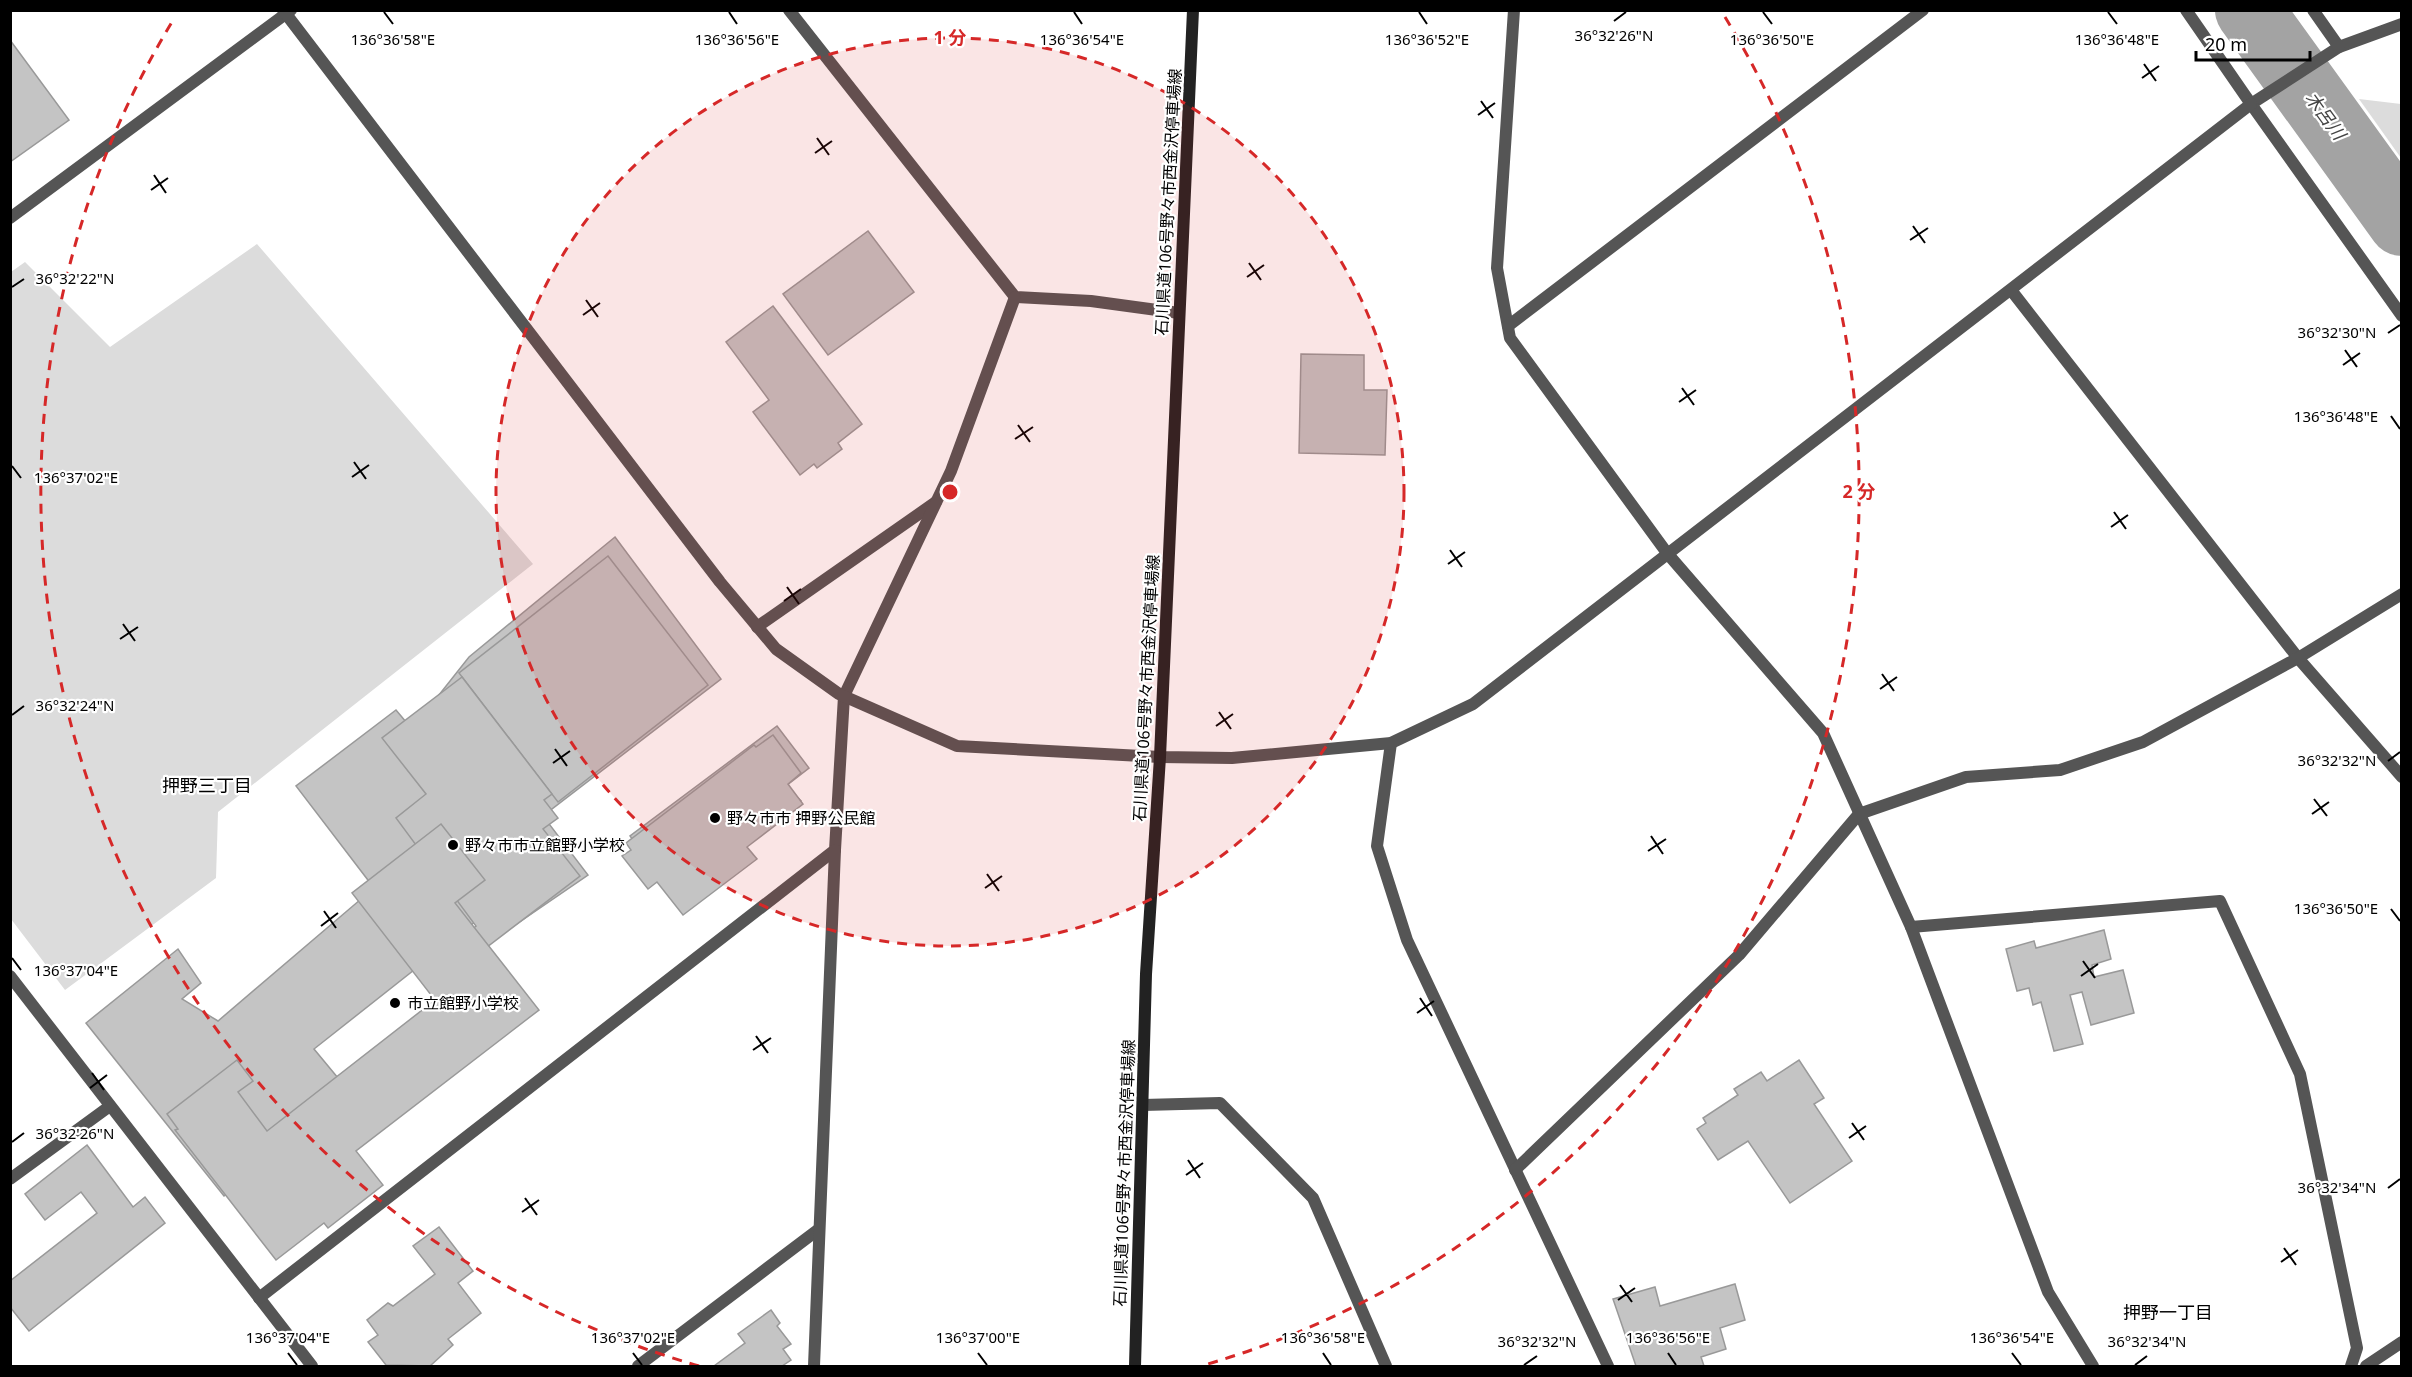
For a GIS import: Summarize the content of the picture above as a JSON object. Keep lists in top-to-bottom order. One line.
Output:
{"streets":{"main road":["石川県道106号野々市西金沢停車場線"]},"districts":["押野三丁目","押野一丁目"],"water":["木呂川"],"places":["野々市市 押野公民館","野々市市立館野小学校","市立館野小学校"],"scale_bar":"20 m","coordinates":["36°32'26\"N","136°36'58\"E","136°36'56\"E","136°36'54\"E","136°36'52\"E","136°36'50\"E","136°36'48\"E","36°32'22\"N","36°32'30\"N","136°37'02\"E","36°32'24\"N","36°32'32\"N","136°37'04\"E","36°32'34\"N","136°37'00\"E"],"rings":["1 分","2 分"]}
